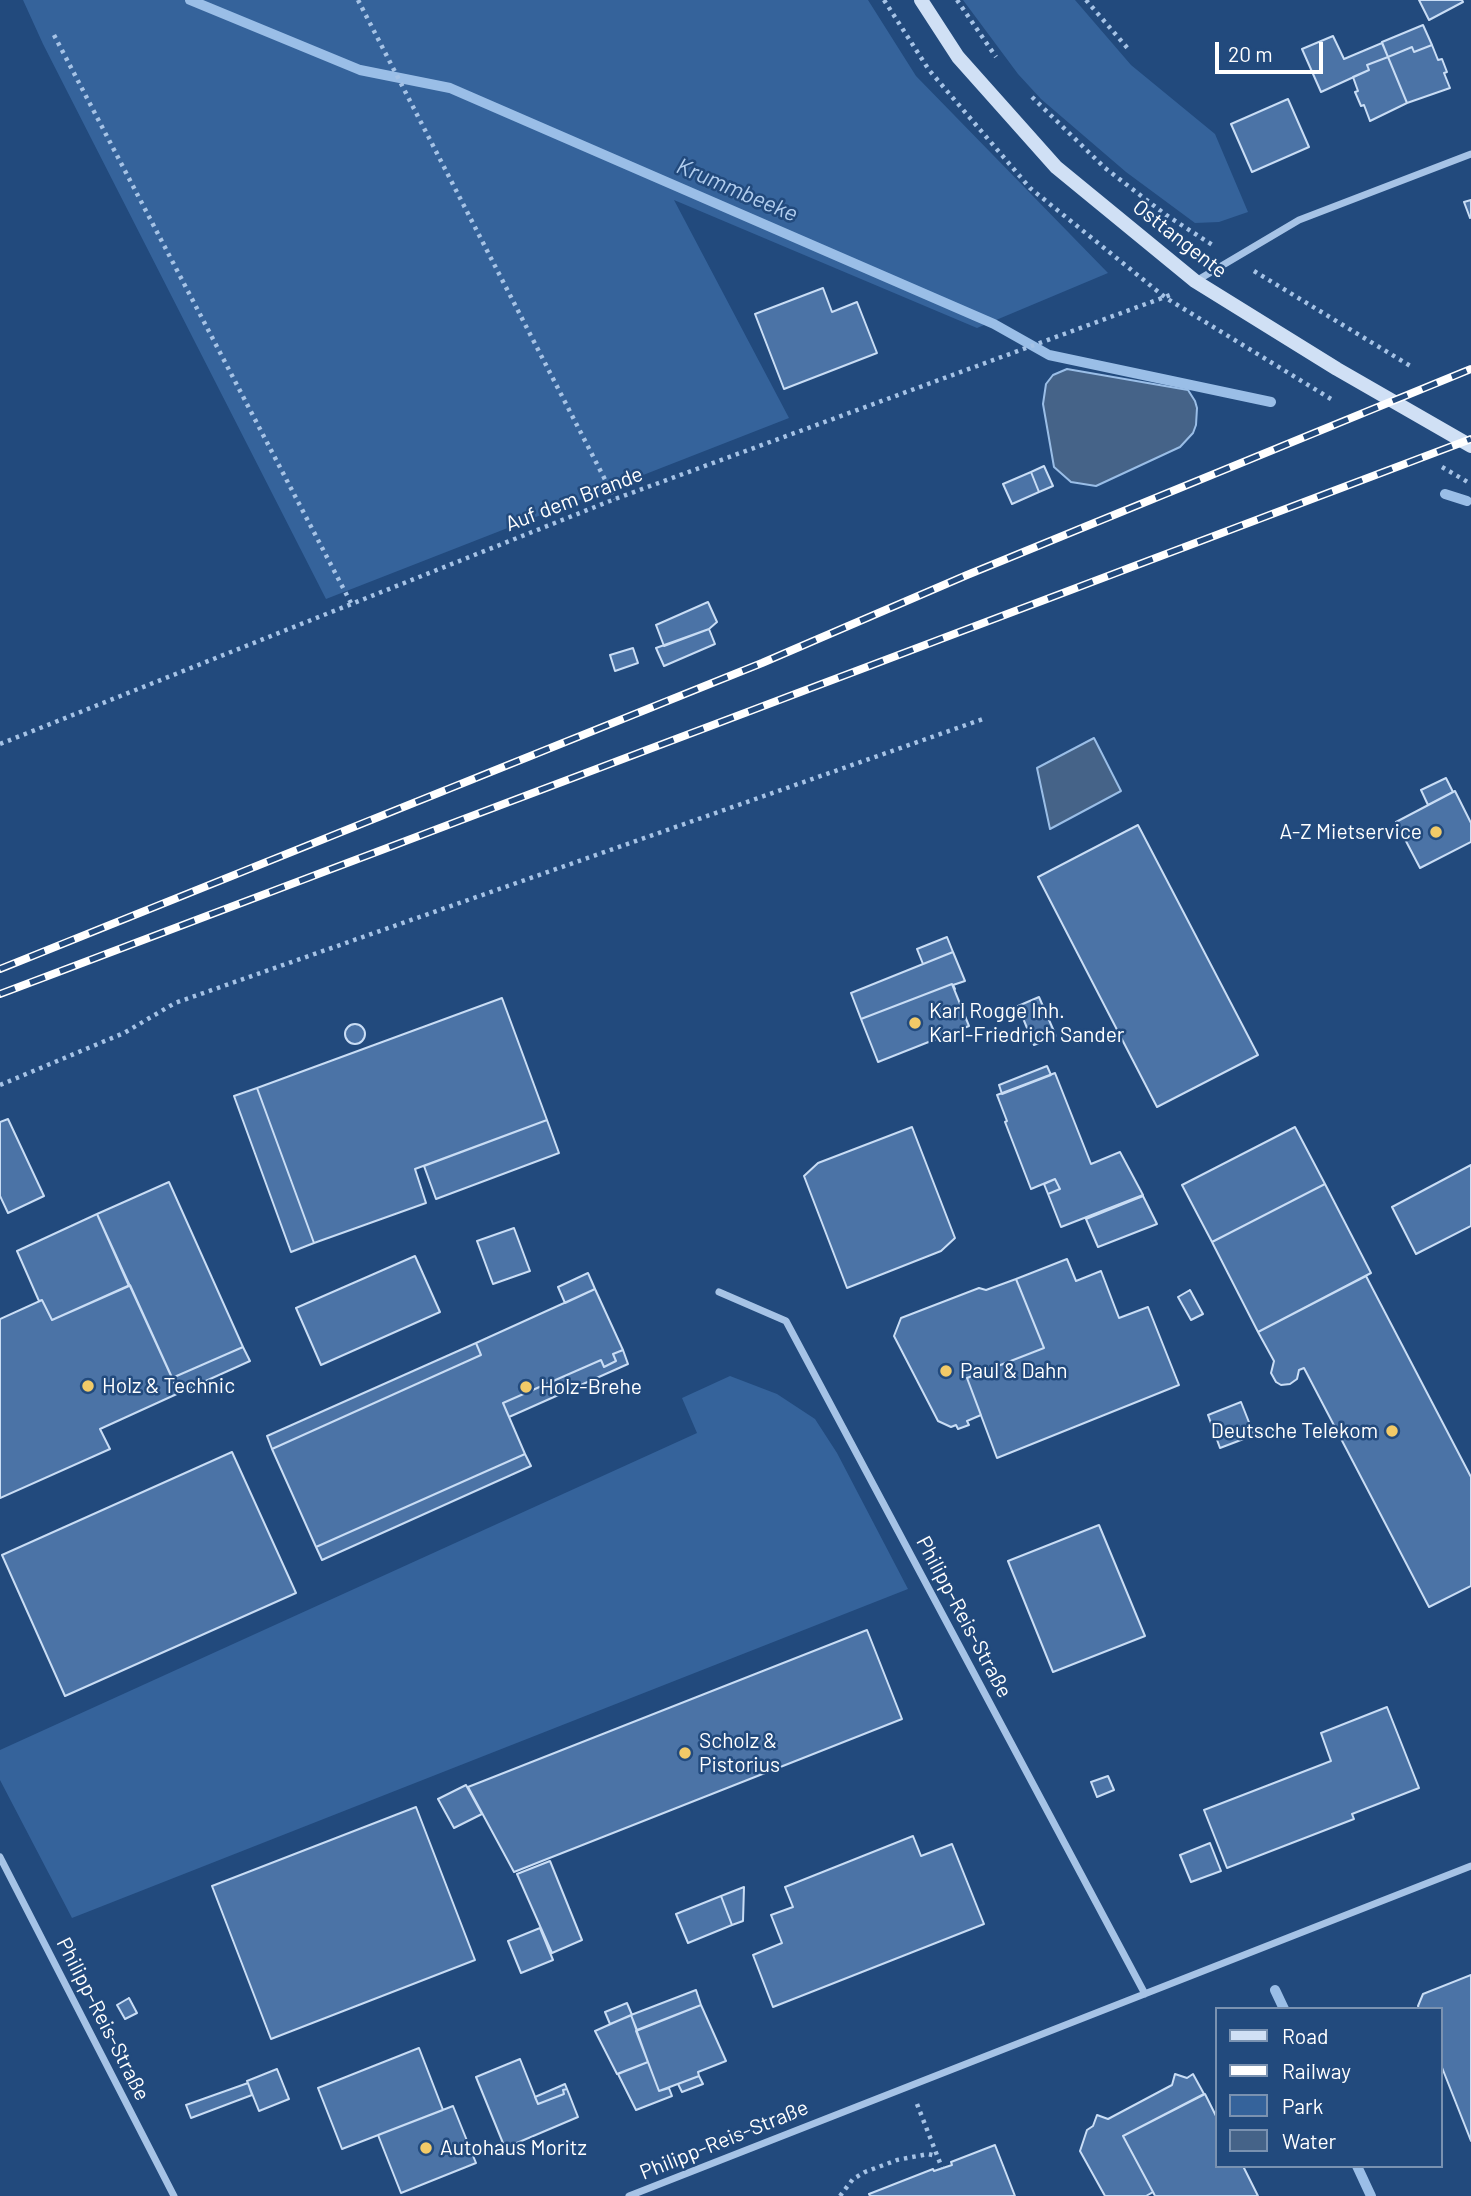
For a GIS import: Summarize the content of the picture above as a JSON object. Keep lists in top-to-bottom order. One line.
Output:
{"streets":{"street":["Osttangente","Philipp-Reis-Straße"],"path":["Auf dem Brande"]},"water":["Krummbeeke"],"places":["A-Z Mietservice","Karl Rogge Inh. Karl-Friedrich Sander","Paul & Dahn","Holz & Technic","Holz-Brehe","Deutsche Telekom","Scholz & Pistorius","Autohaus Moritz"],"legend":["Road","Railway","Park","Water"],"scale_bar":"20 m"}
